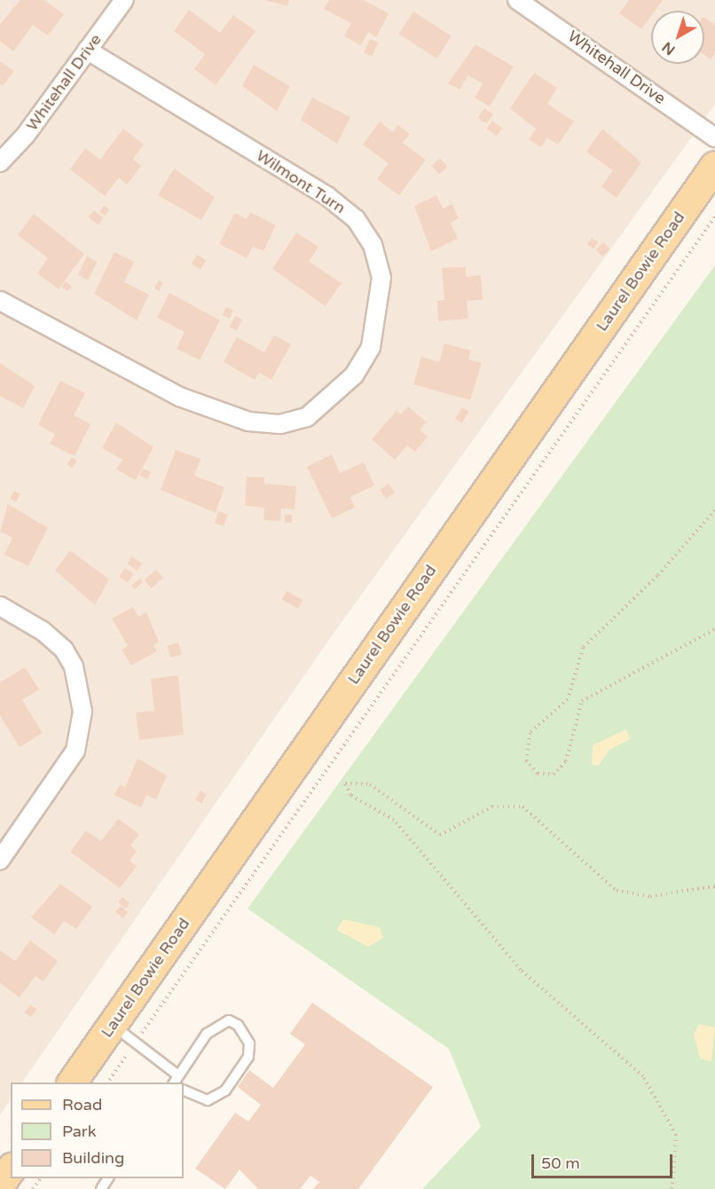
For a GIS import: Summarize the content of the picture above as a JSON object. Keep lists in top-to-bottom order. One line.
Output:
{"streets":{"main road":["Laurel Bowie Road"],"street":["Whitehall Drive","Wilmont Turn"]},"crossings":[["Whitehall Drive","Wilmont Turn"]],"legend":["Road","Park","Building"],"scale_bar":"50 m","north":"bottom left"}
